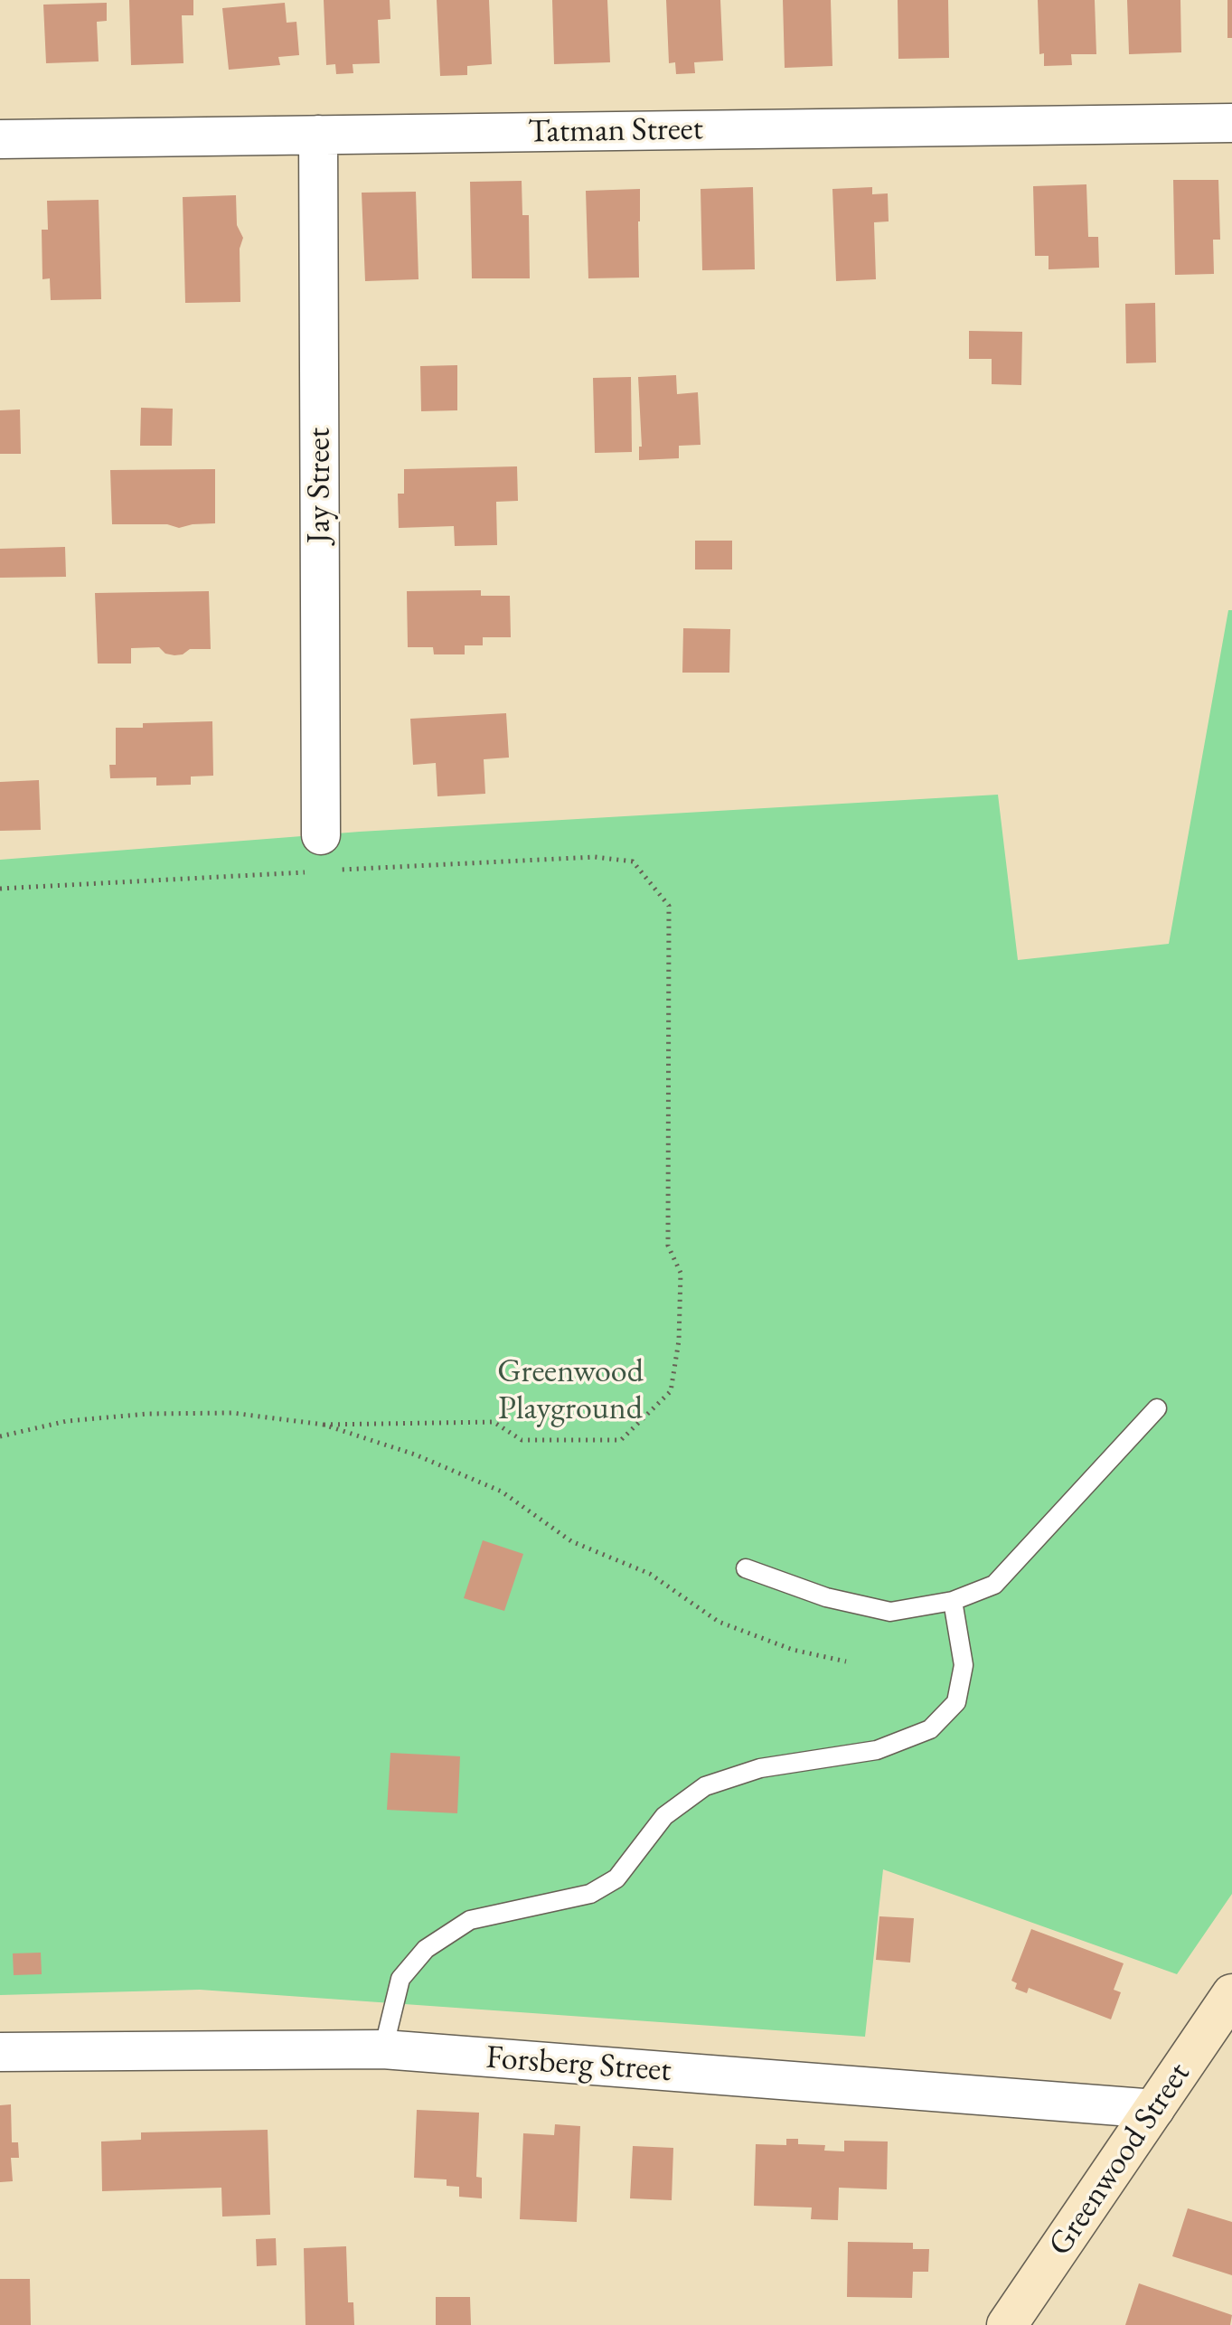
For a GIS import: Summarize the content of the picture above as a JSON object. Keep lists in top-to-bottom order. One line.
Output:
{"streets":{"main road":["Greenwood Street"],"street":["Tatman Street","Jay Street","Forsberg Street"]},"crossings":[["Tatman Street","Jay Street"],["Forsberg Street","Greenwood Street"]],"parks":["Greenwood Playground"]}
